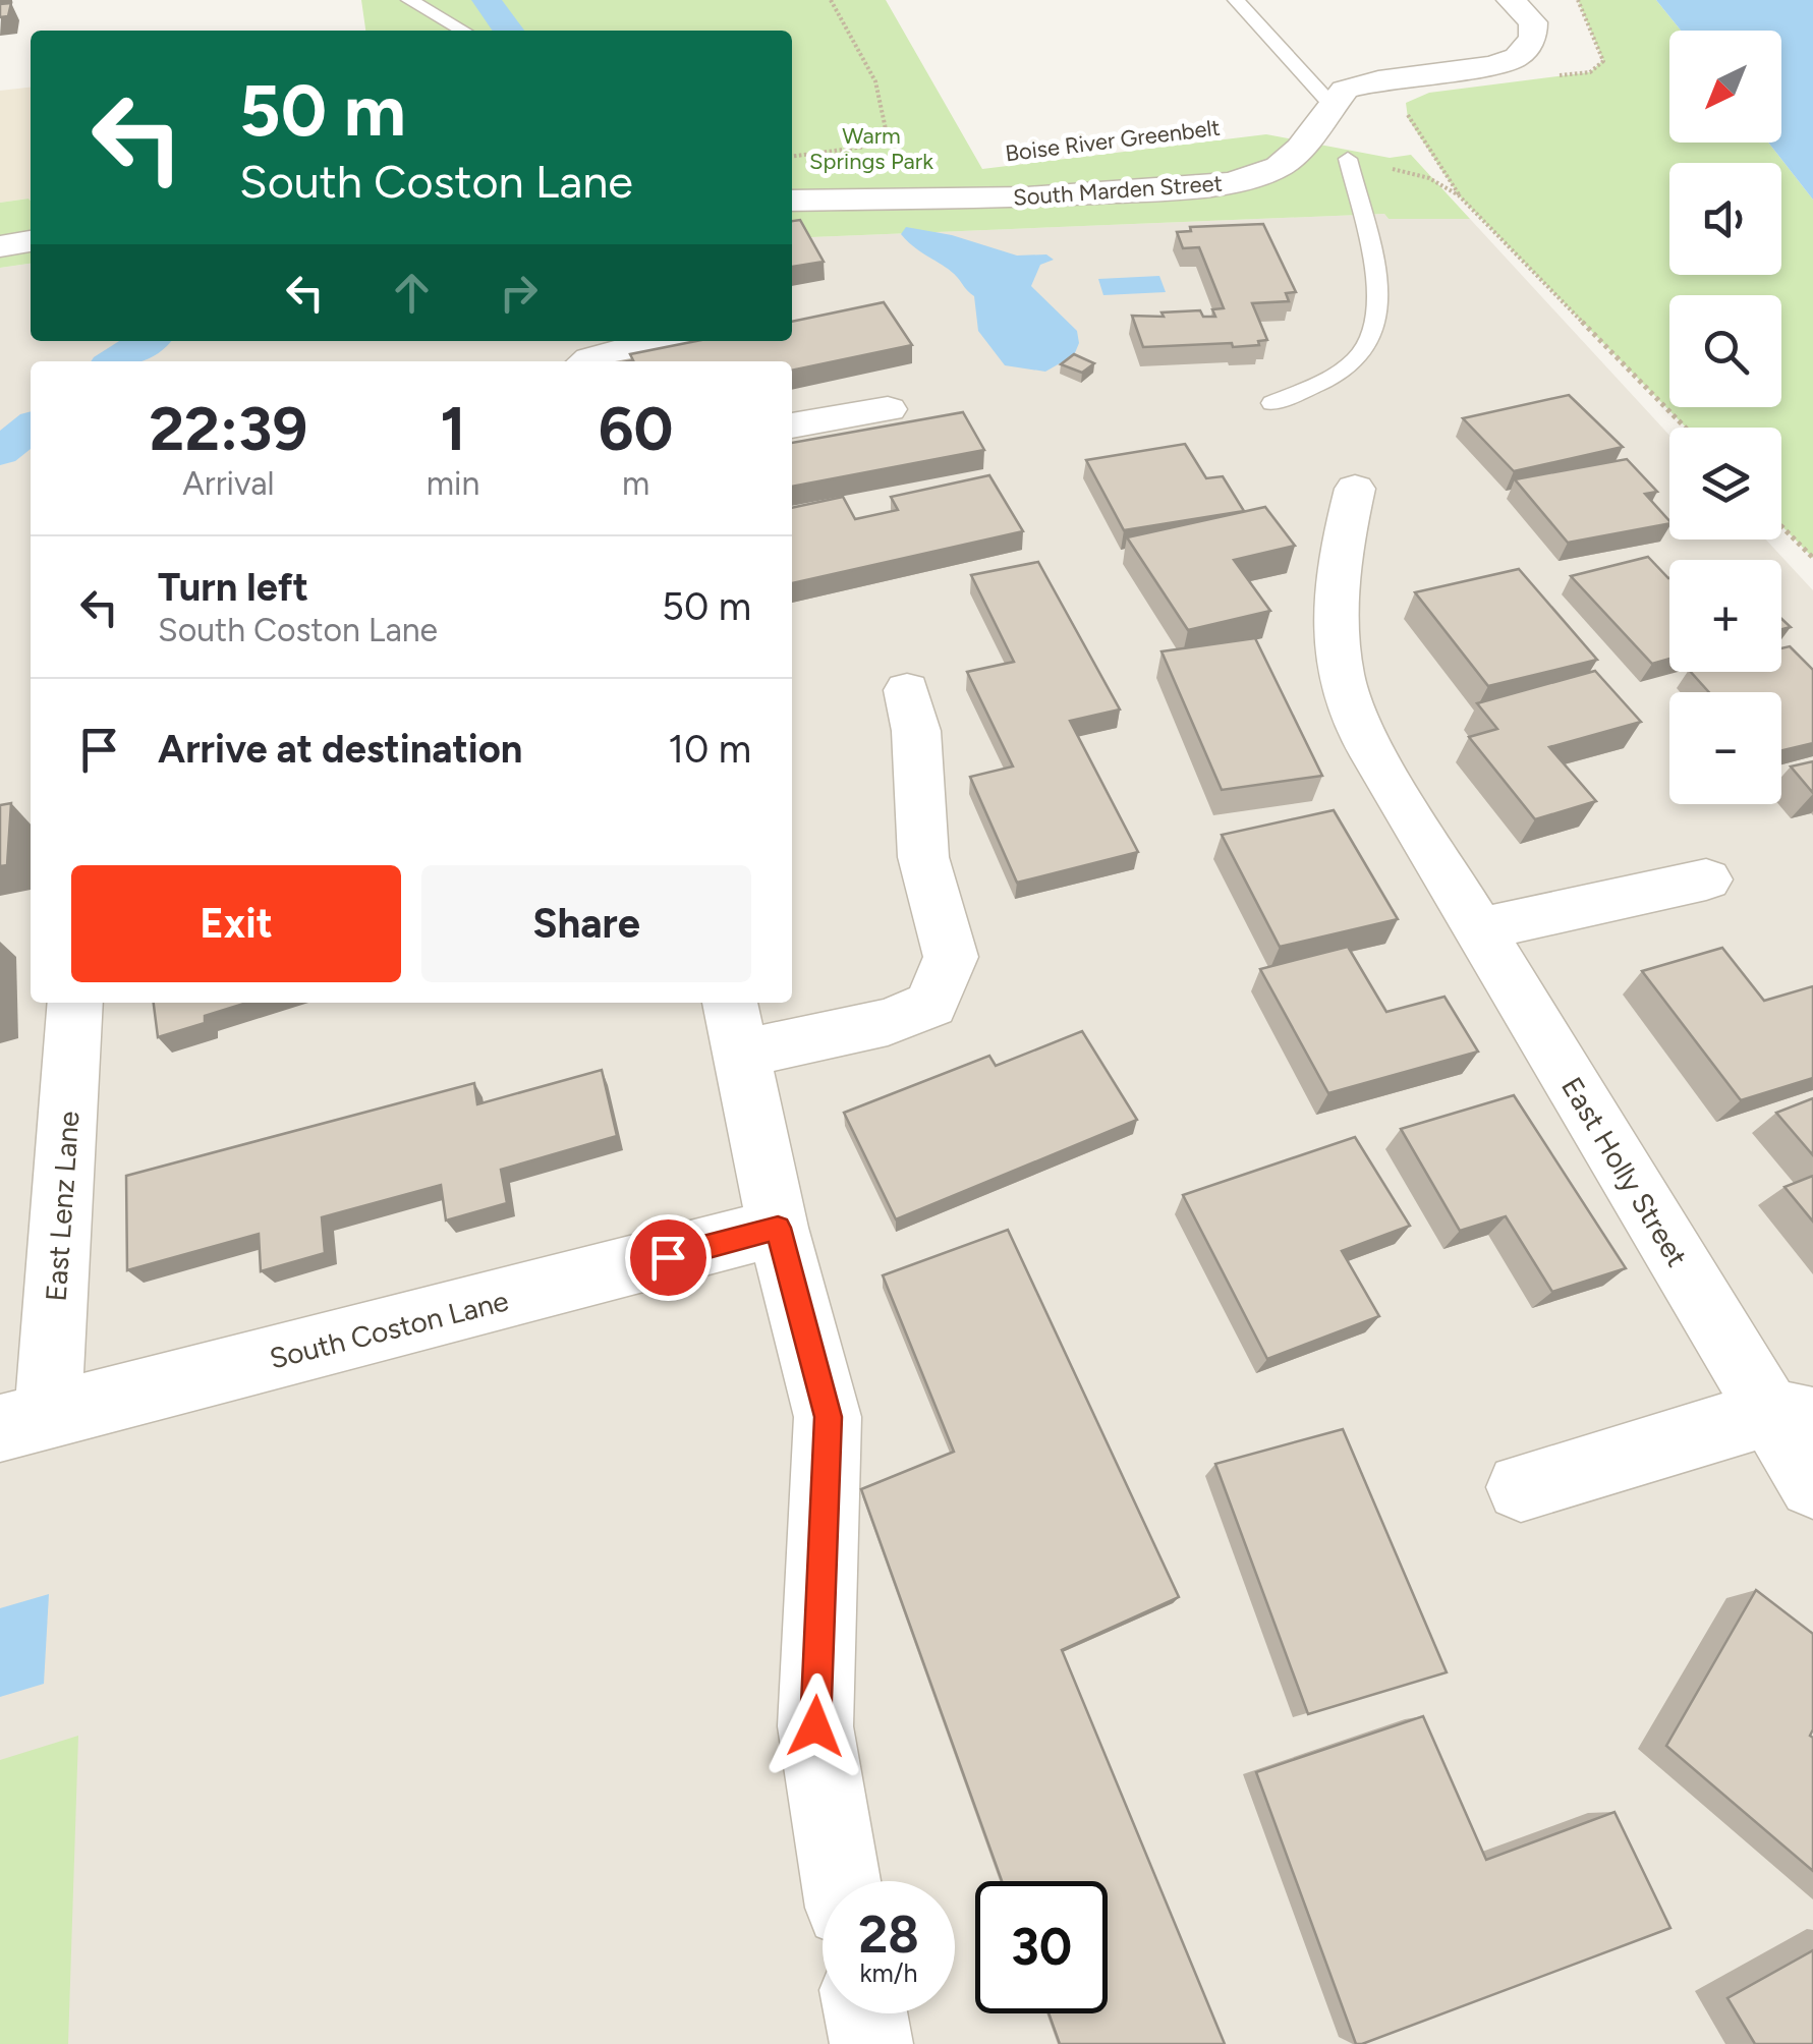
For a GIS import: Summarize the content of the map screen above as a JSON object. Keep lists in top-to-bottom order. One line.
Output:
{"streets":{"street":["South Marden Street","East Holly Street","East Lenz Lane","South Coston Lane"]},"crossings":[["East Lenz Lane","South Coston Lane"]],"parks":["Warm Springs Park"],"north":"bottom left","page":{"map_buttons":["+","−"],"turn":["50 m","South Coston Lane"],"eta":["22:39","Arrival","1","min","60","m"],"list":[{"name":"Turn left","note":"South Coston Lane","value":"50 m"},{"name":"Arrive at destination","value":"10 m"}],"buttons":["Exit","Share"],"speed":"28 km/h","limit":"30"}}
